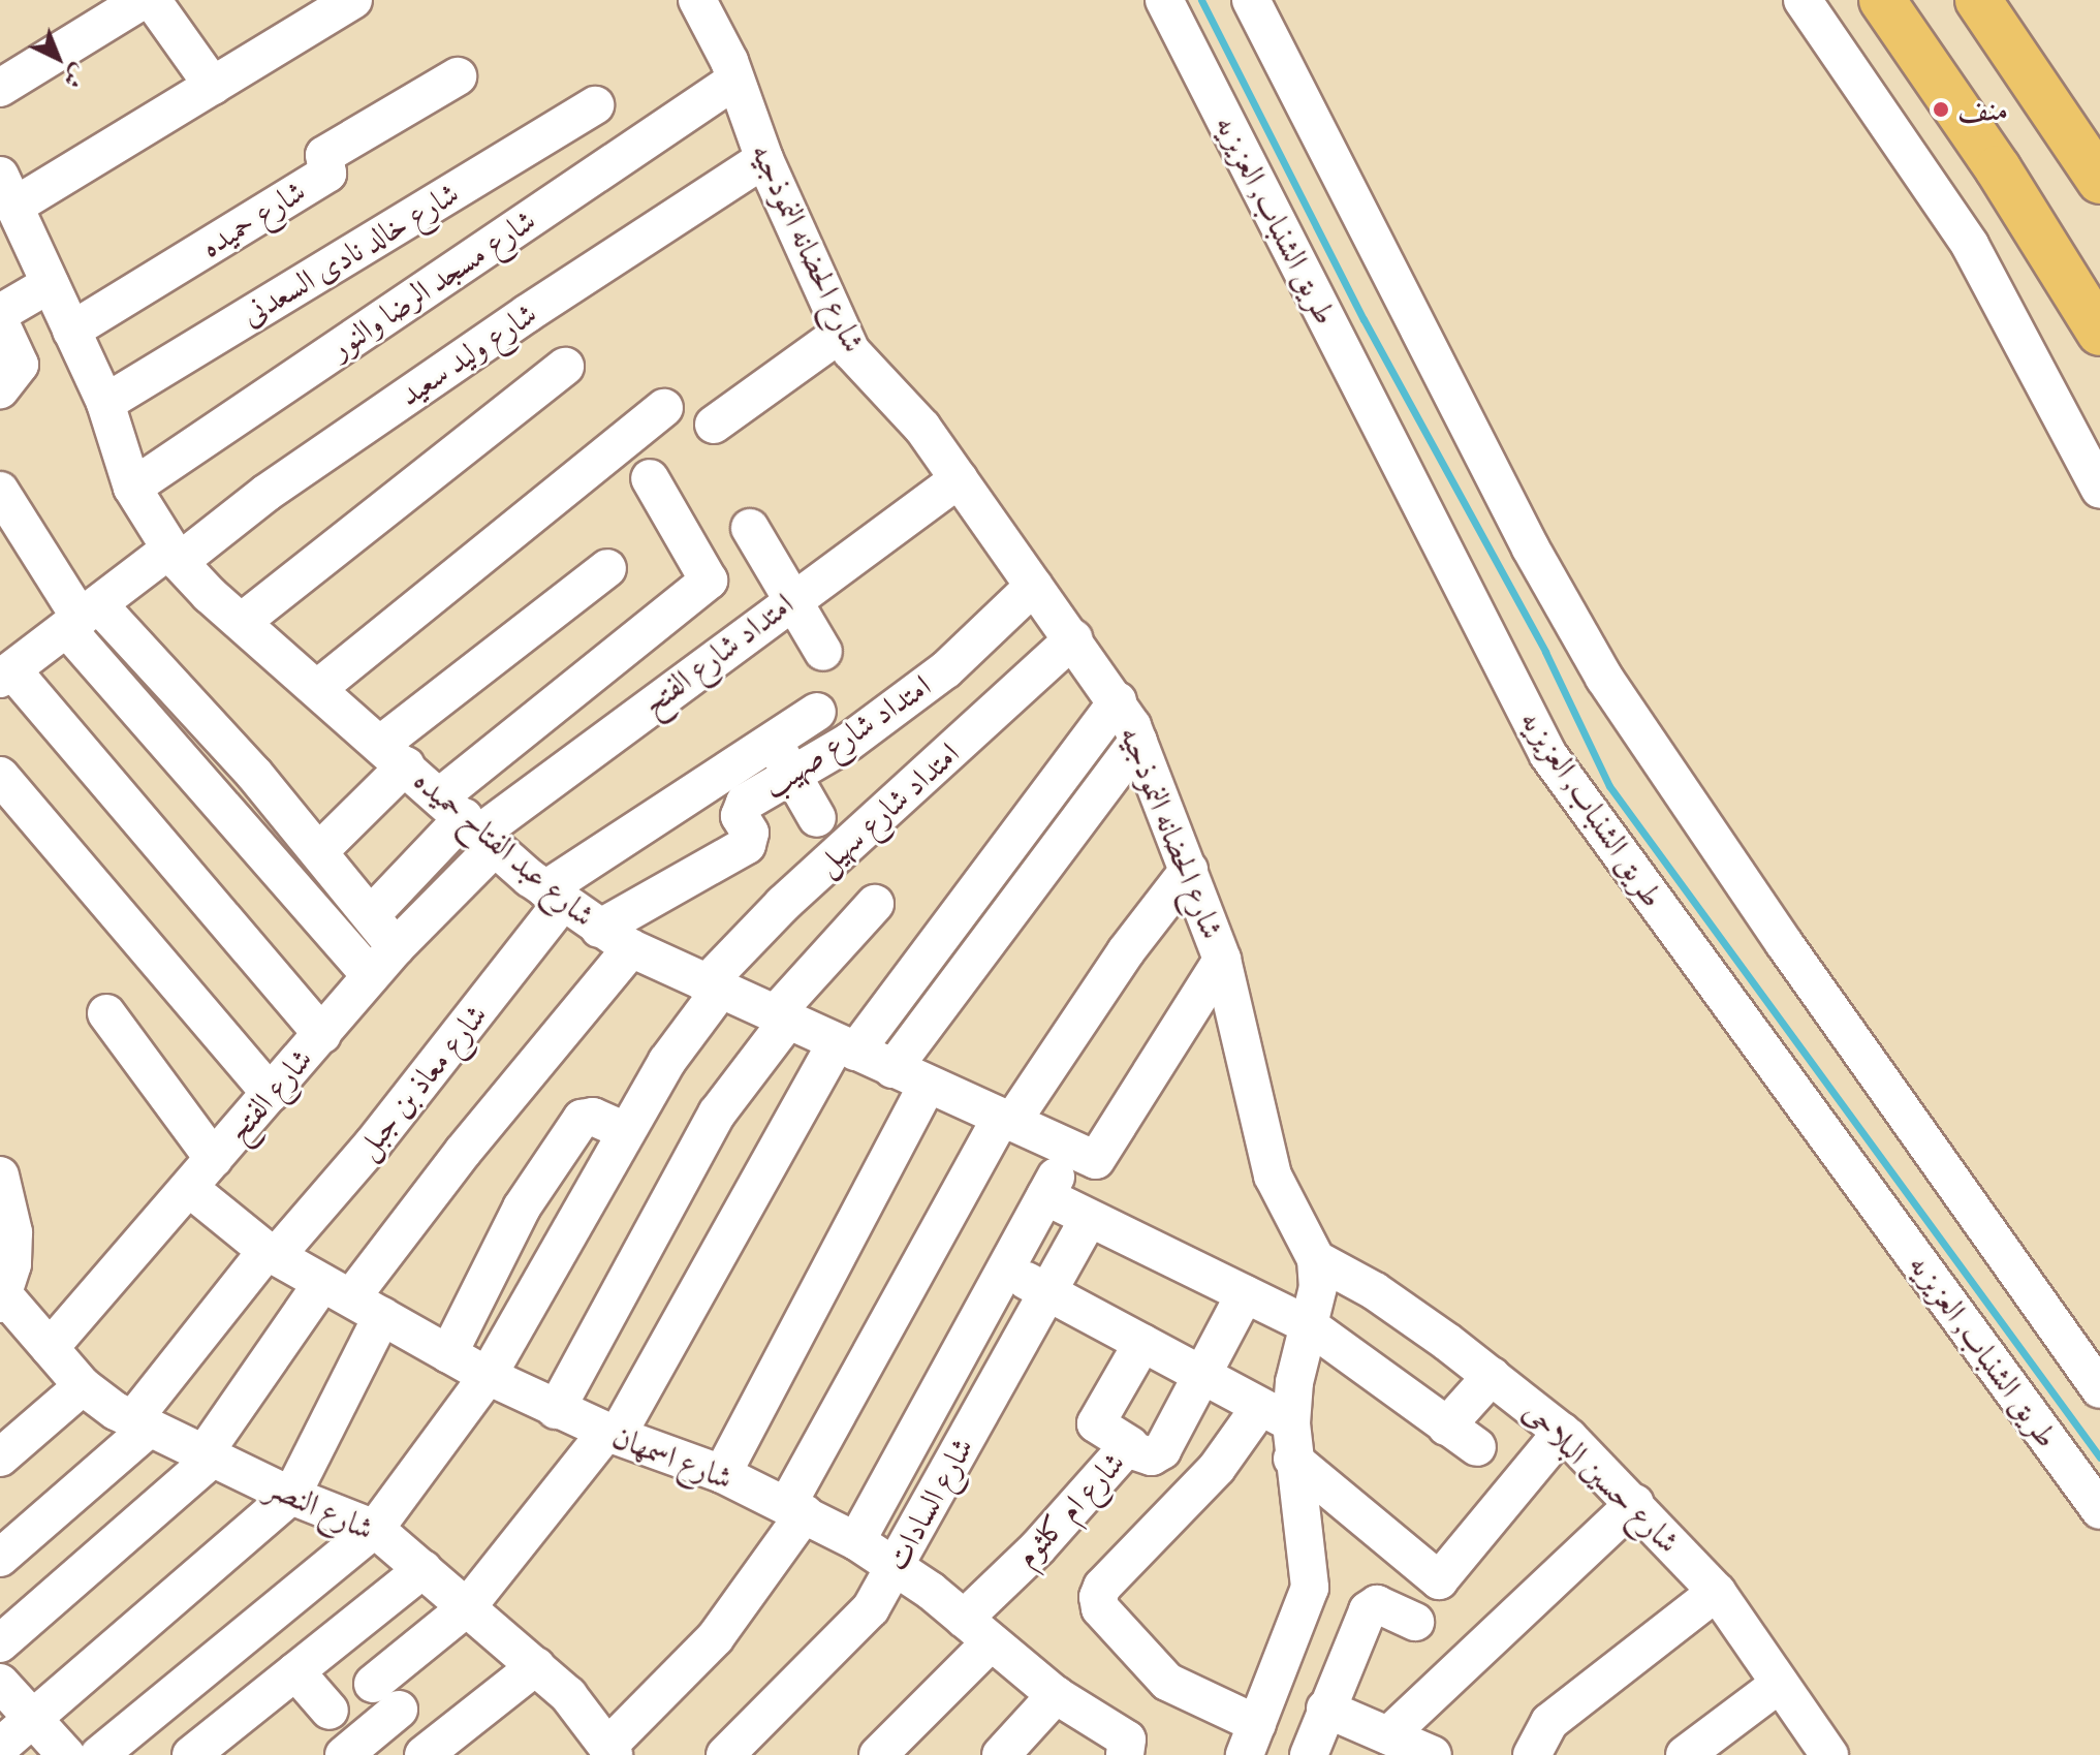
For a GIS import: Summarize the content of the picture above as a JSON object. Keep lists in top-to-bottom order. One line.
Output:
{"streets":{"street":["شارع حميده","طريق الشنباب, العزيزيه","شارع الحضانه النموذجيه","شارع خالد نادى السعدنى","شارع مسجد الرضا والنور","شارع وليد سعيد","امتداد شارع الفتح","امتداد شارع صهيب","امتداد شارع سهيل","شارع عبد الفتاح حميده","شارع معاذ بن جبل","شارع الفتح","شارع اسمهان","شارع حسين البلاحى","شارع السادات","شارع النصر","شارع ام كلثوم"]},"crossings":[["شارع حميده","شارع عبد الفتاح حميده"],["شارع الحضانه النموذجيه","شارع مسجد الرضا والنور"],["شارع الحضانه النموذجيه","شارع وليد سعيد"],["شارع الحضانه النموذجيه","امتداد شارع الفتح"],["شارع الحضانه النموذجيه","امتداد شارع صهيب"],["شارع الحضانه النموذجيه","امتداد شارع سهيل"],["شارع الحضانه النموذجيه","شارع عبد الفتاح حميده"],["شارع الحضانه النموذجيه","شارع حسين البلاحى"],["شارع خالد نادى السعدنى","شارع عبد الفتاح حميده"],["شارع مسجد الرضا والنور","شارع عبد الفتاح حميده"],["شارع وليد سعيد","شارع عبد الفتاح حميده"],["امتداد شارع الفتح","شارع عبد الفتاح حميده"],["امتداد شارع الفتح","شارع الفتح"],["امتداد شارع صهيب","شارع عبد الفتاح حميده"],["امتداد شارع سهيل","شارع عبد الفتاح حميده"],["امتداد شارع سهيل","شارع اسمهان"],["امتداد شارع سهيل","شارع النصر"],["شارع عبد الفتاح حميده","شارع معاذ بن جبل"],["شارع عبد الفتاح حميده","شارع الفتح"],["شارع معاذ بن جبل","شارع اسمهان"],["شارع معاذ بن جبل","شارع النصر"],["شارع الفتح","شارع اسمهان"],["شارع الفتح","شارع النصر"],["شارع اسمهان","شارع السادات"],["شارع اسمهان","شارع ام كلثوم"]],"places":["منف"],"north":"bottom right"}
